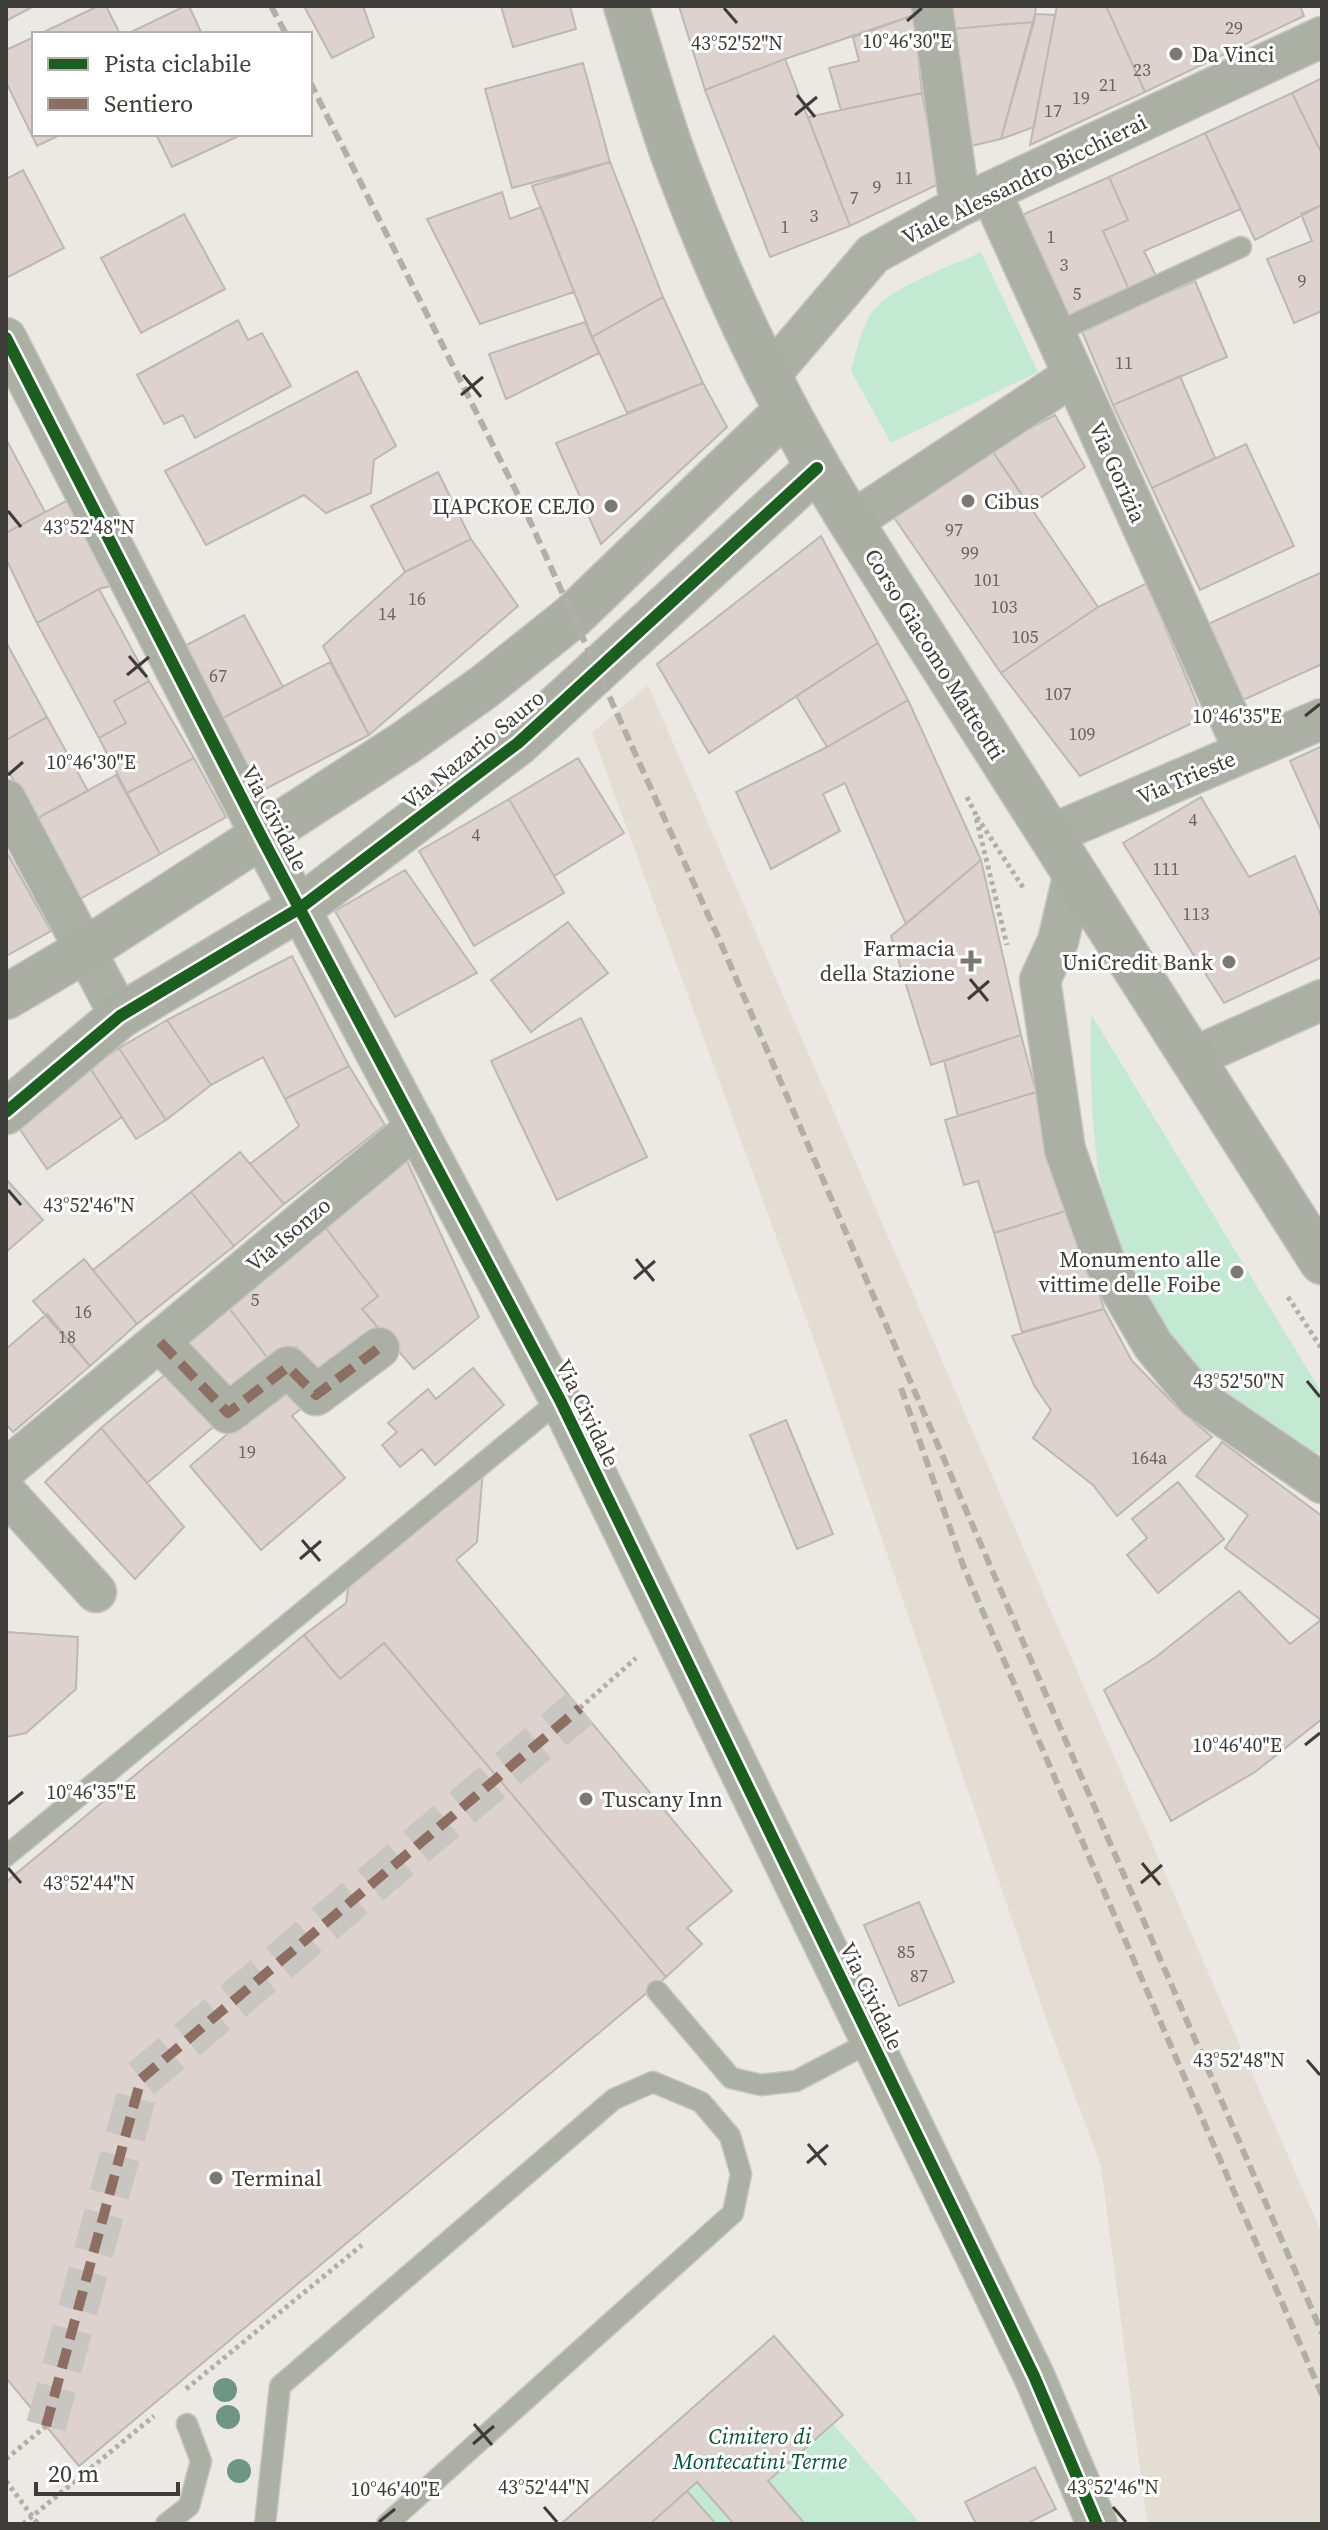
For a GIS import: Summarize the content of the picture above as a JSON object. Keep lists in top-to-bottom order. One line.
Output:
{"streets":{"street":["Viale Alessandro Bicchierai","Via Gorizia","Corso Giacomo Matteotti","Via Nazario Sauro","Via Trieste","Via Cividale","Via Isonzo"]},"crossings":[["Viale Alessandro Bicchierai","Via Gorizia"],["Viale Alessandro Bicchierai","Corso Giacomo Matteotti"],["Viale Alessandro Bicchierai","Via Nazario Sauro"],["Via Gorizia","Via Trieste"],["Corso Giacomo Matteotti","Via Nazario Sauro"],["Corso Giacomo Matteotti","Via Trieste"],["Via Nazario Sauro","Via Cividale"],["Via Cividale","Via Isonzo"]],"parks":["Cimitero di Montecatini Terme"],"places":{"other":["Da Vinci","Cibus","ЦАРСКОЕ СЕЛО","UniCredit Bank","Monumento alle vittime delle Foibe","Tuscany Inn","Terminal"],"health":["Farmacia della Stazione"]},"house_numbers":["29","23","21","19","17","11","9","7","3","1","1","3","9","5","11","97","99","101","16","103","14","105","67","107","109","4","4","111","113","5","16","18","19","164a","85","87"],"legend":["Pista ciclabile","Sentiero"],"scale_bar":"20 m","coordinates":["10°46'30\"E","43°52'52\"N","43°52'48\"N","10°46'35\"E","43°52'46\"N","43°52'50\"N","10°46'40\"E","43°52'44\"N"]}
